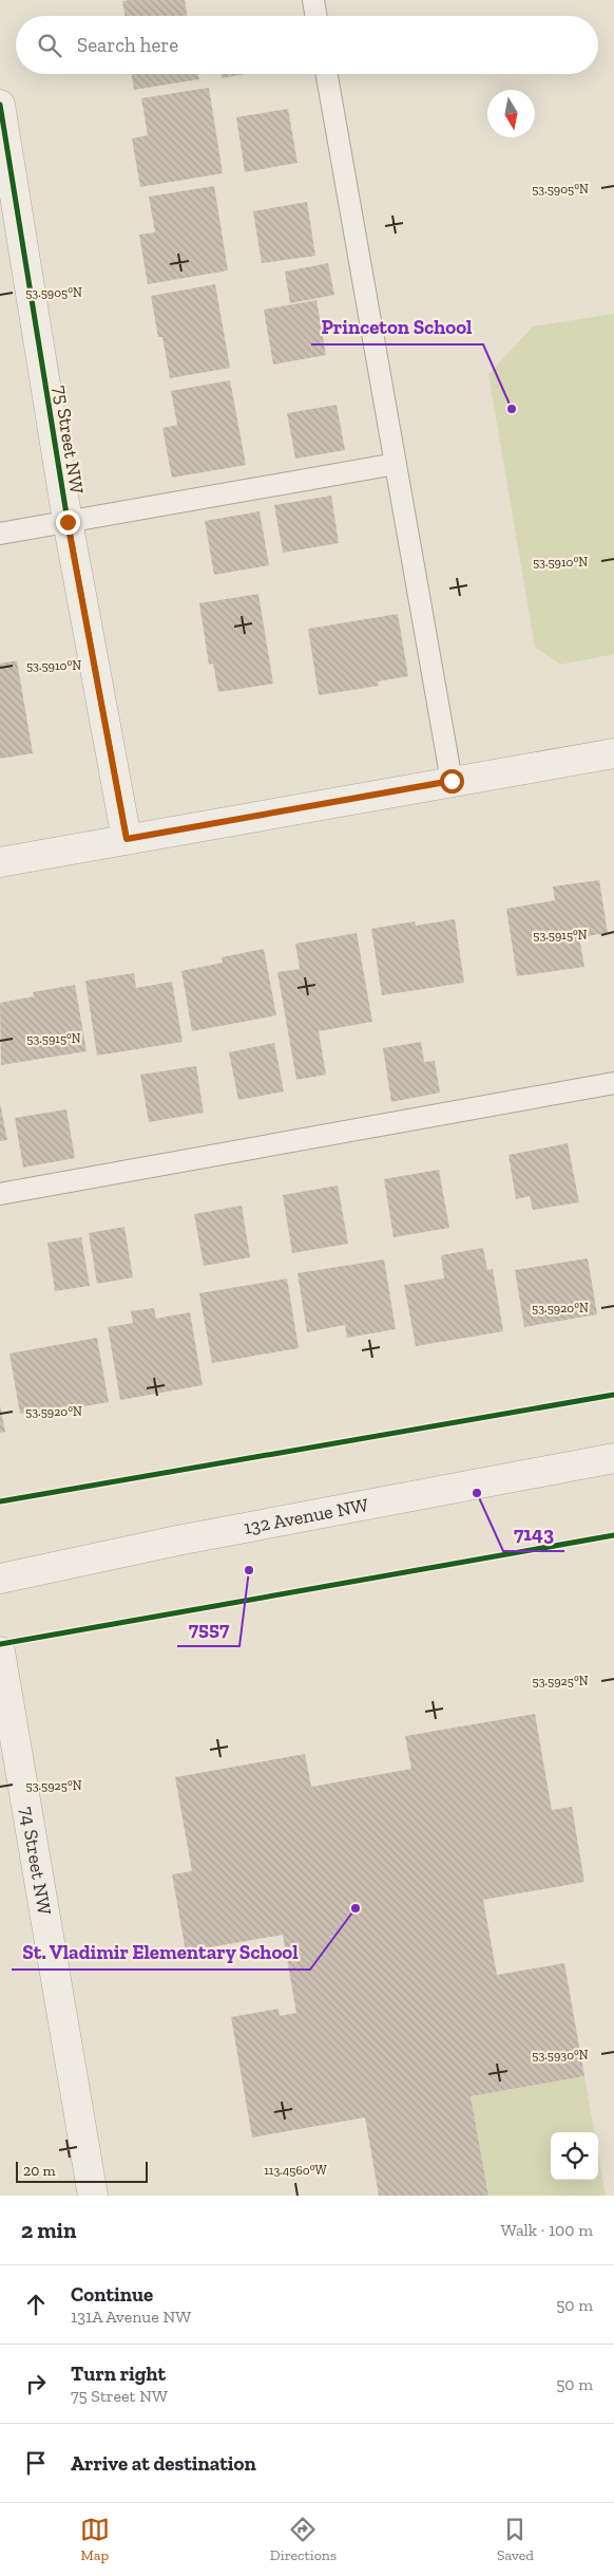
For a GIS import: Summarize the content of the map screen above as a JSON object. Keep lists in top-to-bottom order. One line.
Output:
{"streets":{"street":["75 Street NW","132 Avenue NW","74 Street NW"]},"places":["Princeton School","7143","7557","St. Vladimir Elementary School"],"scale_bar":"20 m","north":"bottom","page":{"search":"Search here","scale":"20 m","heading":["2 min","Walk · 100 m"],"list":[["Continue","131A Avenue NW","50 m"],["Turn right","75 Street NW","50 m"],"Arrive at destination"],"nav":["Map","Directions","Saved"]},"coordinates":["53.5905°N","53.5910°N","53.5915°N","53.5920°N","53.5925°N","53.5930°N","113.4560°W"]}
